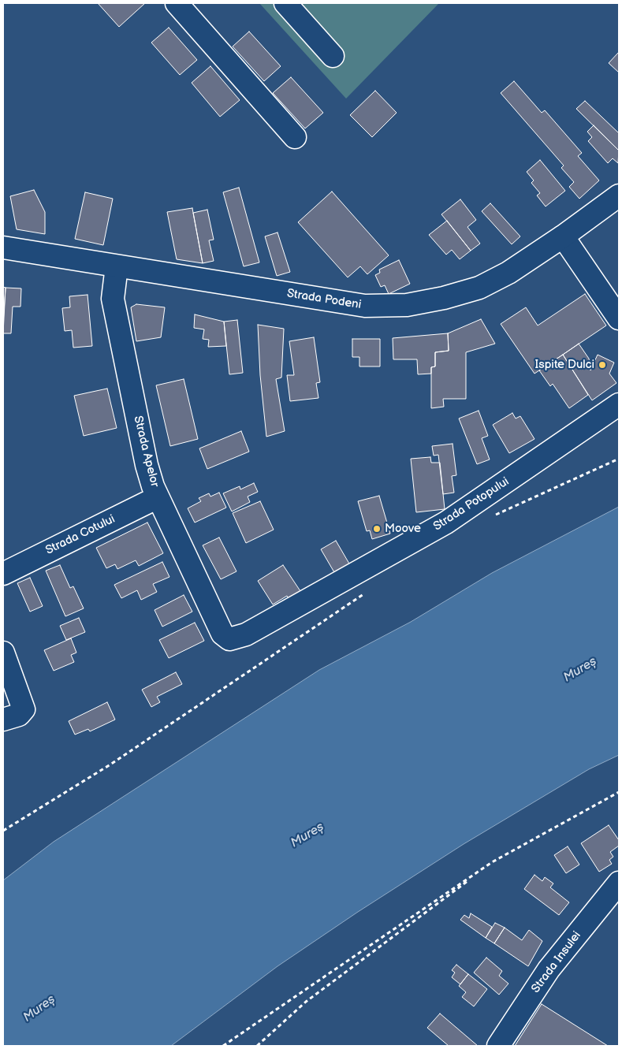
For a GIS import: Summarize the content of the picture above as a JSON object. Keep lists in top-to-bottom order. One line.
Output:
{"streets":{"street":["Strada Podeni","Strada Apelor","Strada Potopului","Strada Cotului","Strada Insulei"]},"crossings":[["Strada Podeni","Strada Apelor"],["Strada Apelor","Strada Potopului"],["Strada Apelor","Strada Cotului"]],"water":["Mureș"],"places":["Ispite Dulci","Moove"]}
